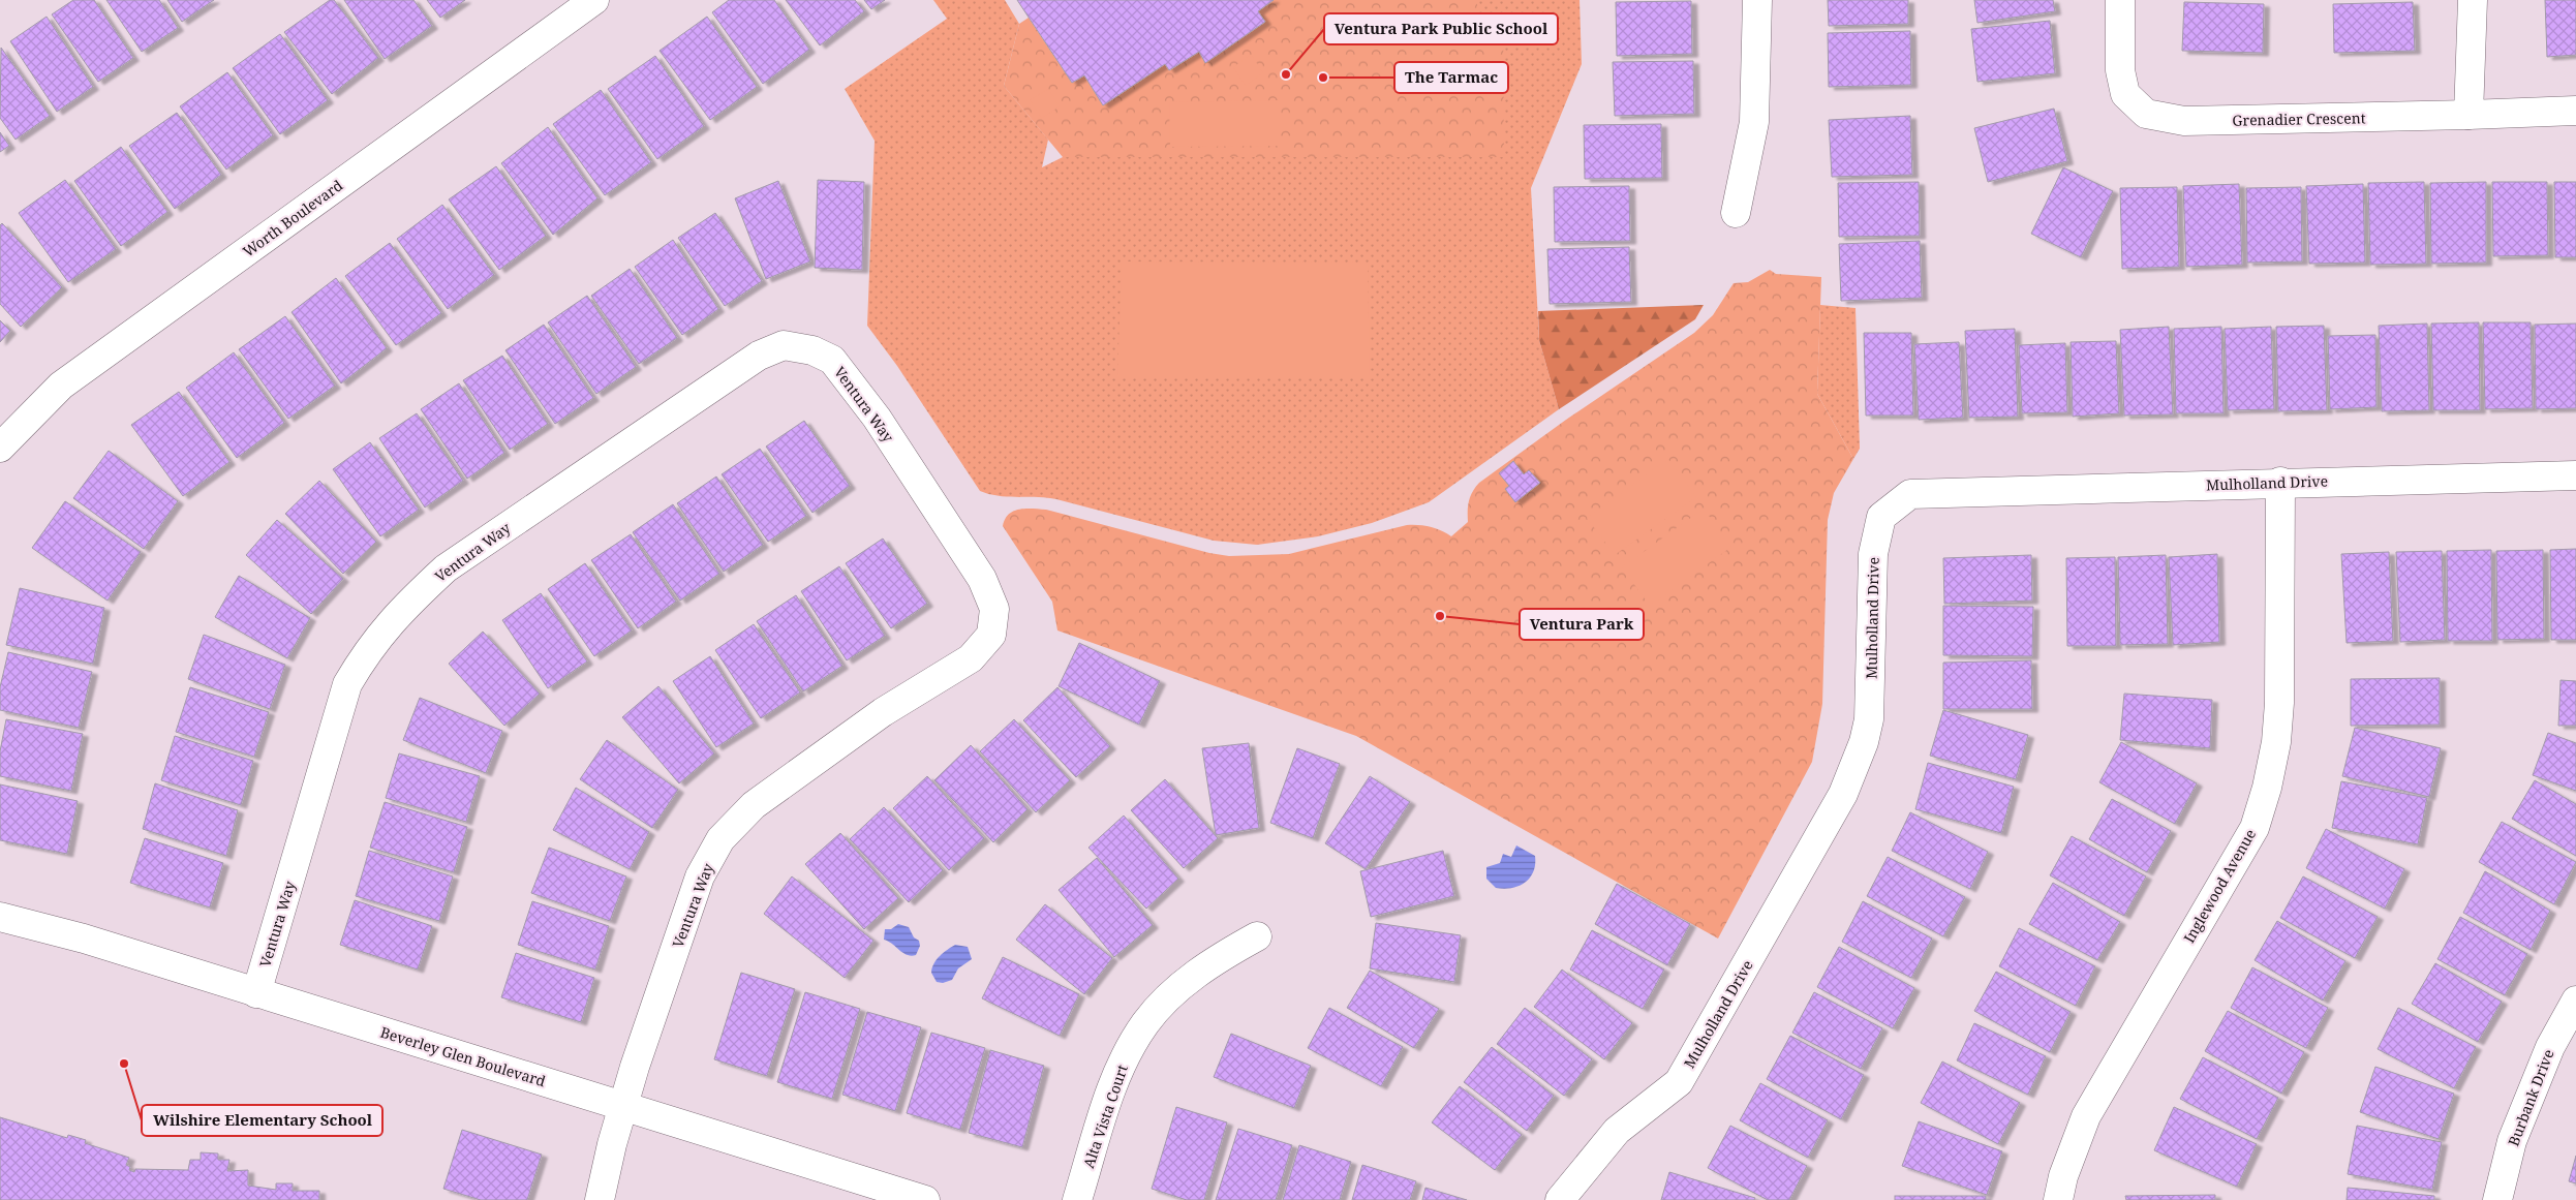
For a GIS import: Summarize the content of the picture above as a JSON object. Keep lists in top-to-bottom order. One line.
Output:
{"streets":{"street":["Grenadier Crescent","Worth Boulevard","Ventura Way","Mulholland Drive","Inglewood Avenue","Beverley Glen Boulevard","Burbank Drive","Alta Vista Court"]},"crossings":[["Ventura Way","Beverley Glen Boulevard"],["Mulholland Drive","Inglewood Avenue"]],"places":["Ventura Park Public School","The Tarmac","Ventura Park","Wilshire Elementary School"]}
